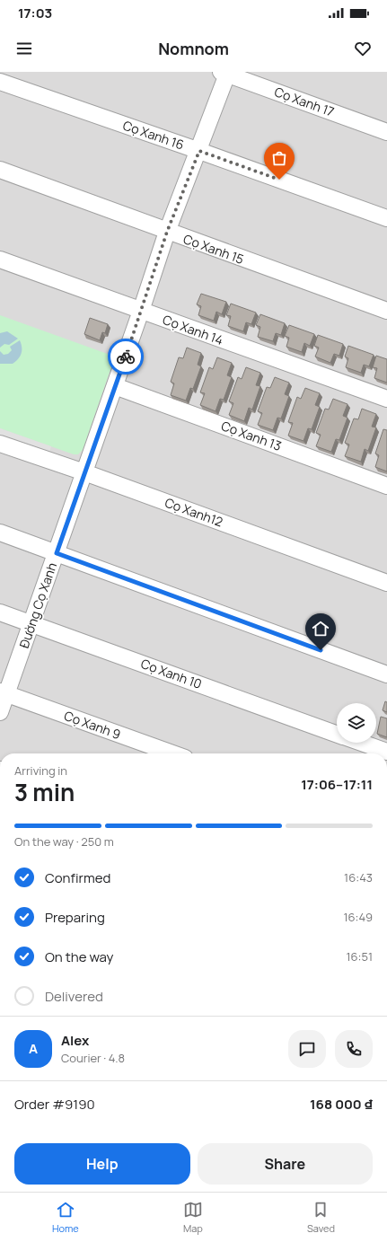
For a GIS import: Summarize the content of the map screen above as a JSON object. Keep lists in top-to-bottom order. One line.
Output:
{"streets":{"street":["Cọ Xanh 17","Cọ Xanh 16","Cọ Xanh 15","Cọ Xanh 14","Cọ Xanh 13","Cọ Xanh12","Đường Cọ Xanh","Cọ Xanh 10","Cọ Xanh 9"]},"crossings":[["Cọ Xanh 17","Đường Cọ Xanh"],["Cọ Xanh 16","Đường Cọ Xanh"],["Cọ Xanh 15","Đường Cọ Xanh"],["Cọ Xanh 14","Đường Cọ Xanh"],["Cọ Xanh 13","Đường Cọ Xanh"],["Cọ Xanh12","Đường Cọ Xanh"],["Đường Cọ Xanh","Cọ Xanh 10"],["Đường Cọ Xanh","Cọ Xanh 9"]],"page":{"status":"17:03","header":"Nomnom","heading":["3 min","Arriving in","17:06–17:11"],"panel":["Alex","Courier · 4.8","Order #9190","168 000 ₫"],"bar":"On the way · 250 m","list":[["Confirmed","16:43"],["Preparing","16:49"],["On the way","16:51"],"Delivered"],"round":"A","buttons":["Help","Share"],"tabs":["Home","Map","Saved"]}}
